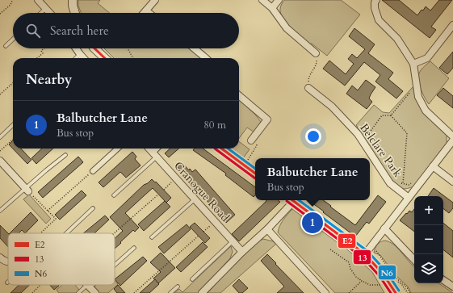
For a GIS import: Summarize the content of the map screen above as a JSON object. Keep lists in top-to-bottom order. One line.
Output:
{"streets":{"street":["Belclare Park","Cranogue Road"]},"lines":["transit line E2","transit line 13","transit line N6"],"legend":["E2","13","N6"],"page":{"search":"Search here","heading":"Nearby","list":[{"mark":"1","name":"Balbutcher Lane","note":"Bus stop","value":"80 m"}],"popup":["Balbutcher Lane","Bus stop"],"map_buttons":["+","−"],"pins":"1"}}
